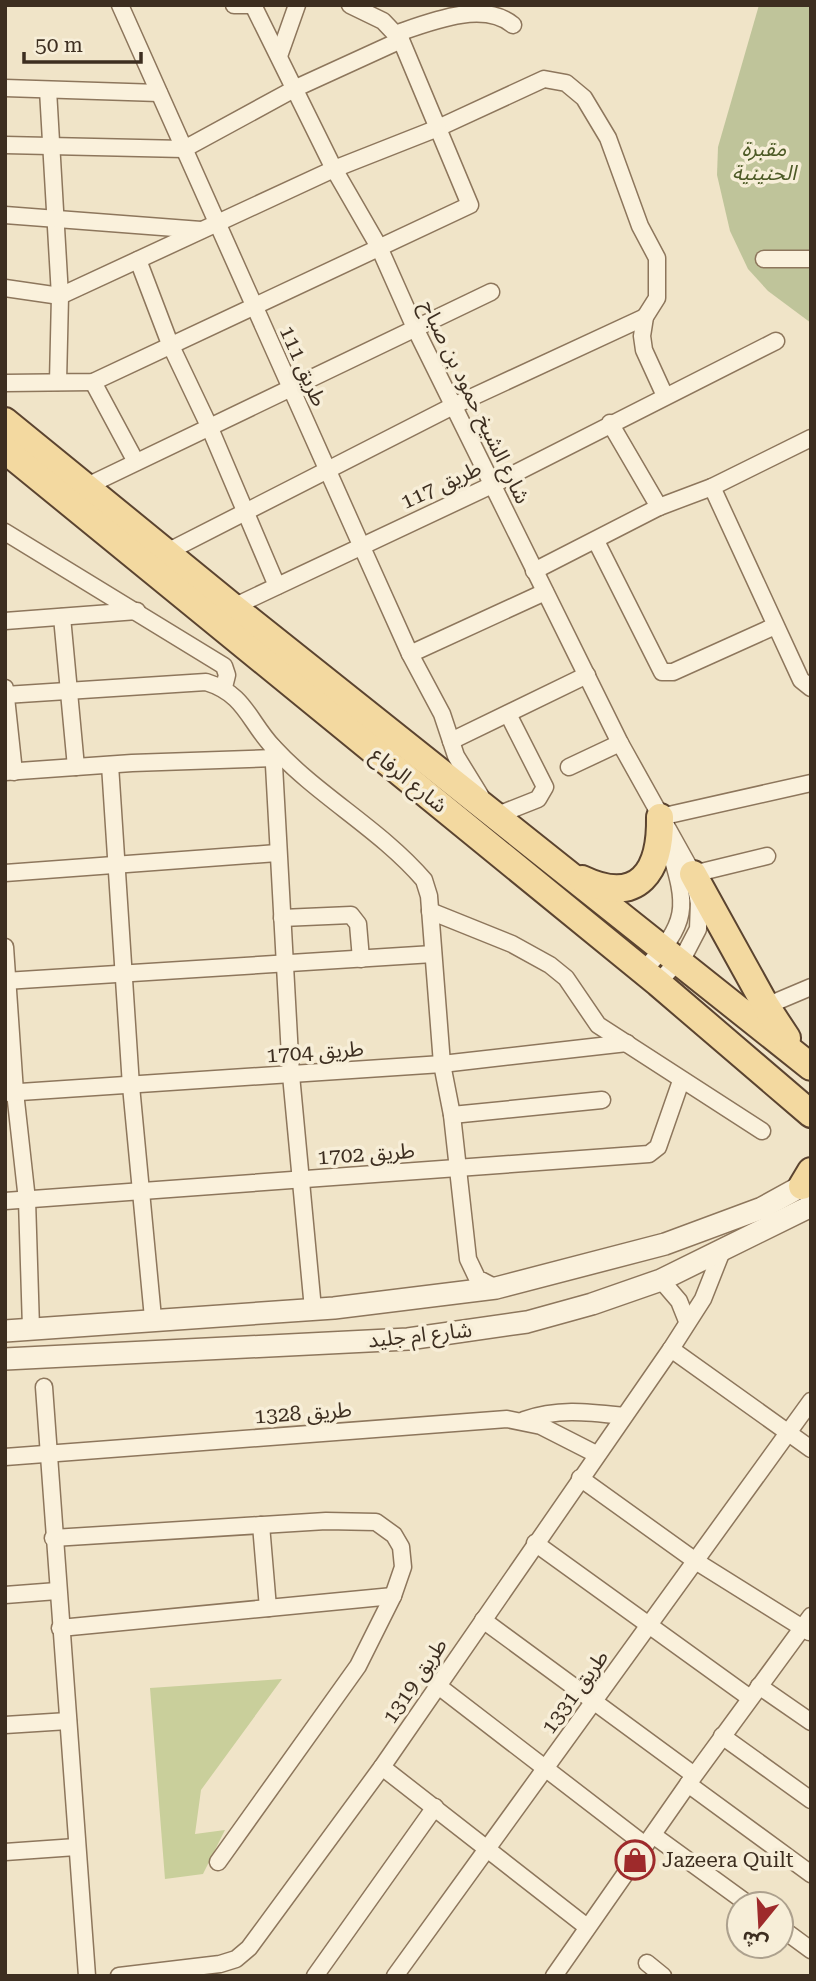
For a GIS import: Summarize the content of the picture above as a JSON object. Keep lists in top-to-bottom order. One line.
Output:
{"streets":{"main road":["شارع الرفاع"],"street":["طريق 111","شارع الشيخ حمود بن صباح","طريق 117","طريق 1704","طريق 1702","شارع ام جليد","طريق 1328","طريق 1319","طريق 1331"]},"crossings":[["طريق 111","طريق 117"],["طريق 111","شارع الرفاع"],["شارع الشيخ حمود بن صباح","طريق 117"],["شارع الشيخ حمود بن صباح","شارع الرفاع"],["طريق 117","شارع الرفاع"],["شارع ام جليد","طريق 1319"],["طريق 1328","طريق 1319"]],"parks":["مقبرة الحنينية"],"places":{"shop":["Jazeera Quilt"]},"scale_bar":"50 m","north":"bottom"}
